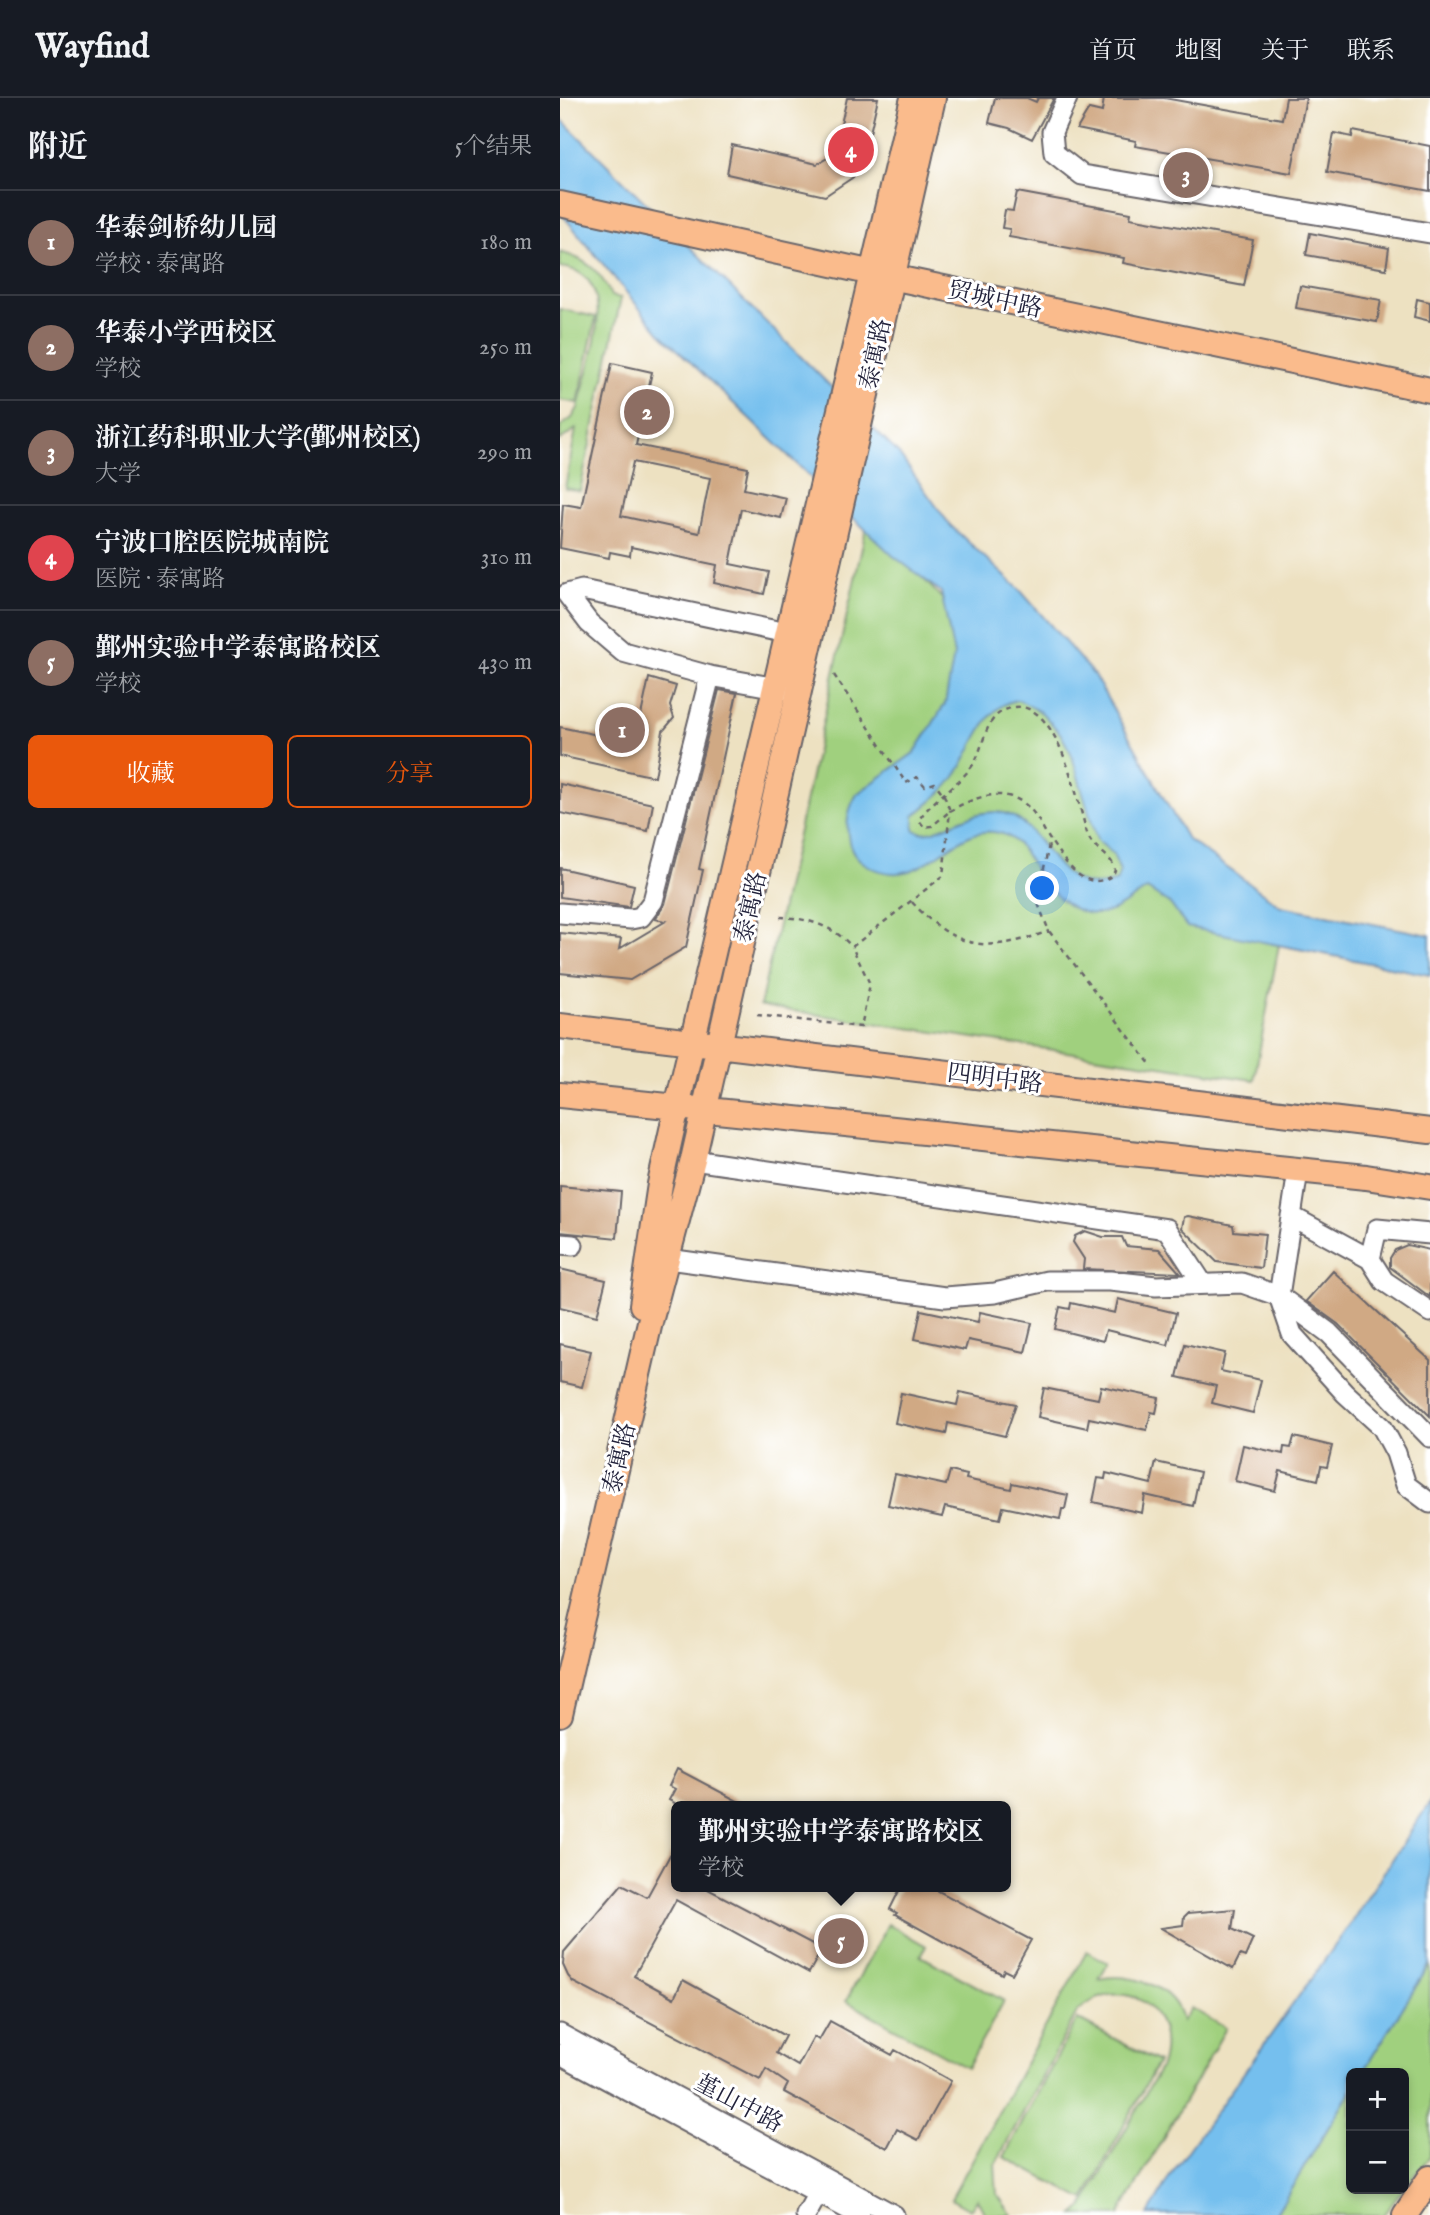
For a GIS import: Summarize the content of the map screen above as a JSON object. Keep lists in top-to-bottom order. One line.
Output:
{"streets":{"main road":["贸城中路","泰寓路","四明中路"],"street":["堇山中路"]},"crossings":[["贸城中路","泰寓路"],["泰寓路","四明中路"]],"page":{"header":"Wayfind","nav":["首页","地图","关于","联系"],"heading":["附近","5个结果"],"pins":["4","3","2","1","5"],"list":[{"mark":"1","name":"华泰剑桥幼儿园","note":"学校 · 泰寓路","value":"180 m"},{"mark":"2","name":"华泰小学西校区","note":"学校","value":"250 m"},{"mark":"3","name":"浙江药科职业大学(鄞州校区)","note":"大学","value":"290 m"},{"mark":"4","name":"宁波口腔医院城南院","note":"医院 · 泰寓路","value":"310 m"},{"mark":"5","name":"鄞州实验中学泰寓路校区","note":"学校","value":"430 m"}],"buttons":["收藏","分享"],"popup":["鄞州实验中学泰寓路校区","学校"],"map_buttons":["+","−"]}}
